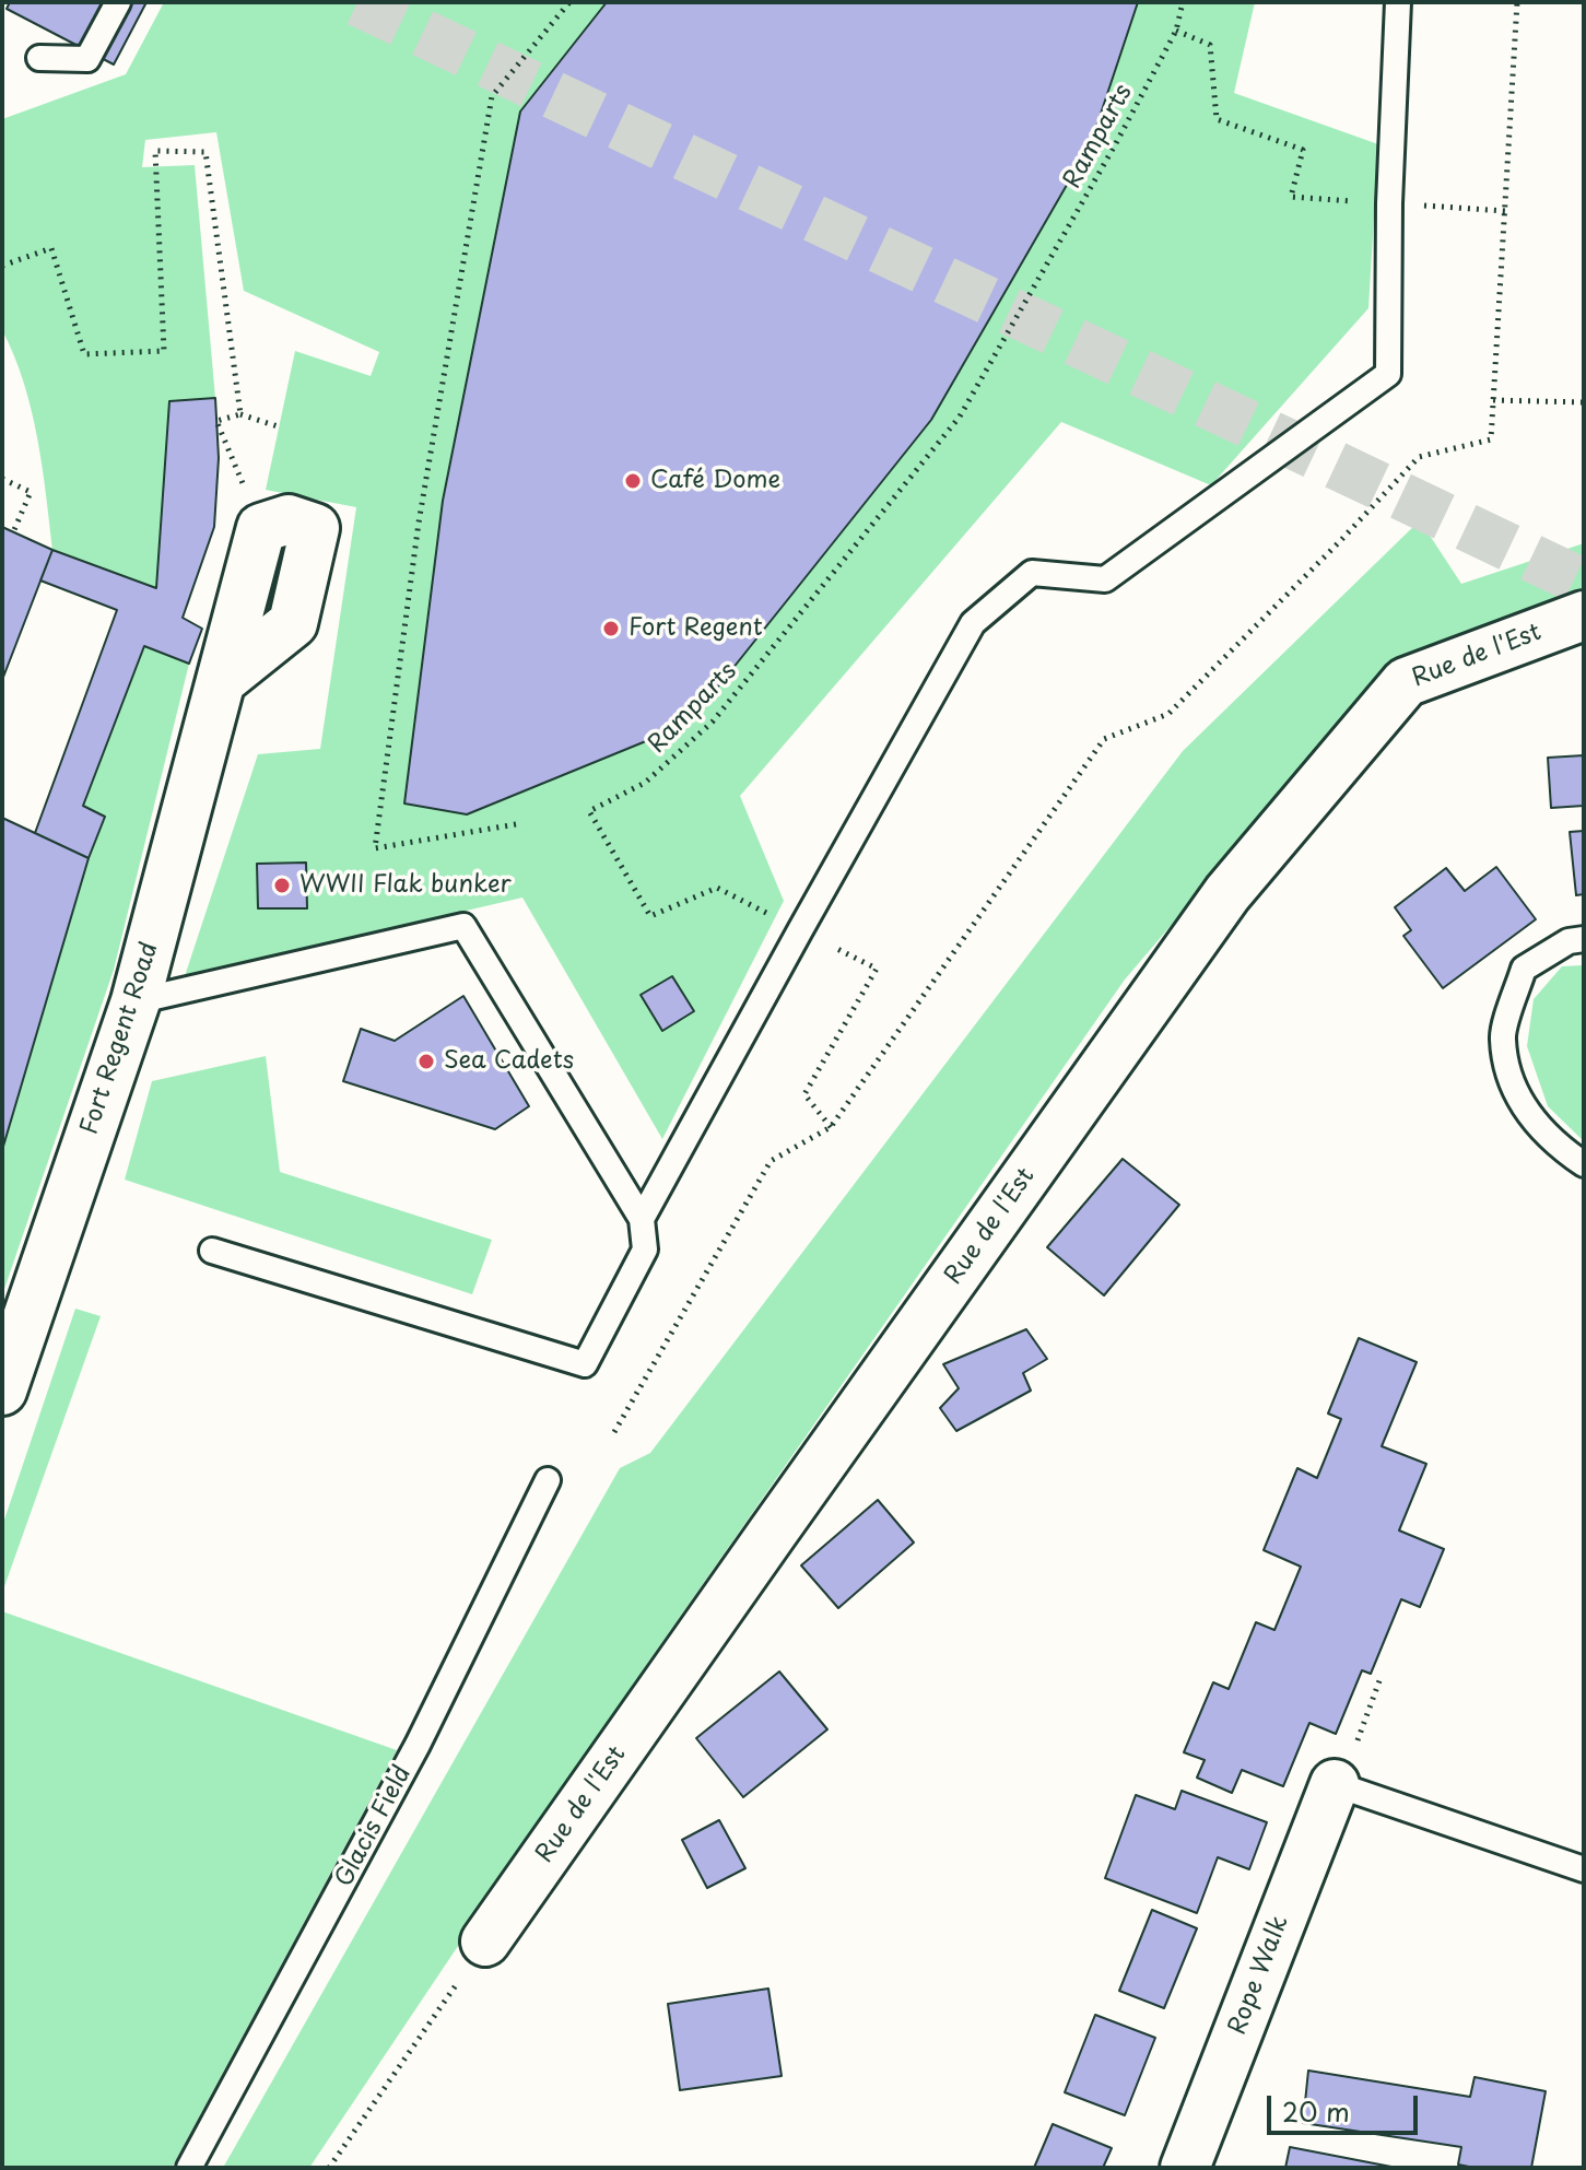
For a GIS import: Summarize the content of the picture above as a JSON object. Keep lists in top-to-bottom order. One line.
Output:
{"streets":{"street":["Rue de l'Est","Fort Regent Road","Rope Walk"],"lane":["Glacis Field"],"path":["Ramparts"]},"places":["Café Dome","Fort Regent","WWII Flak bunker","Sea Cadets"],"scale_bar":"20 m"}
